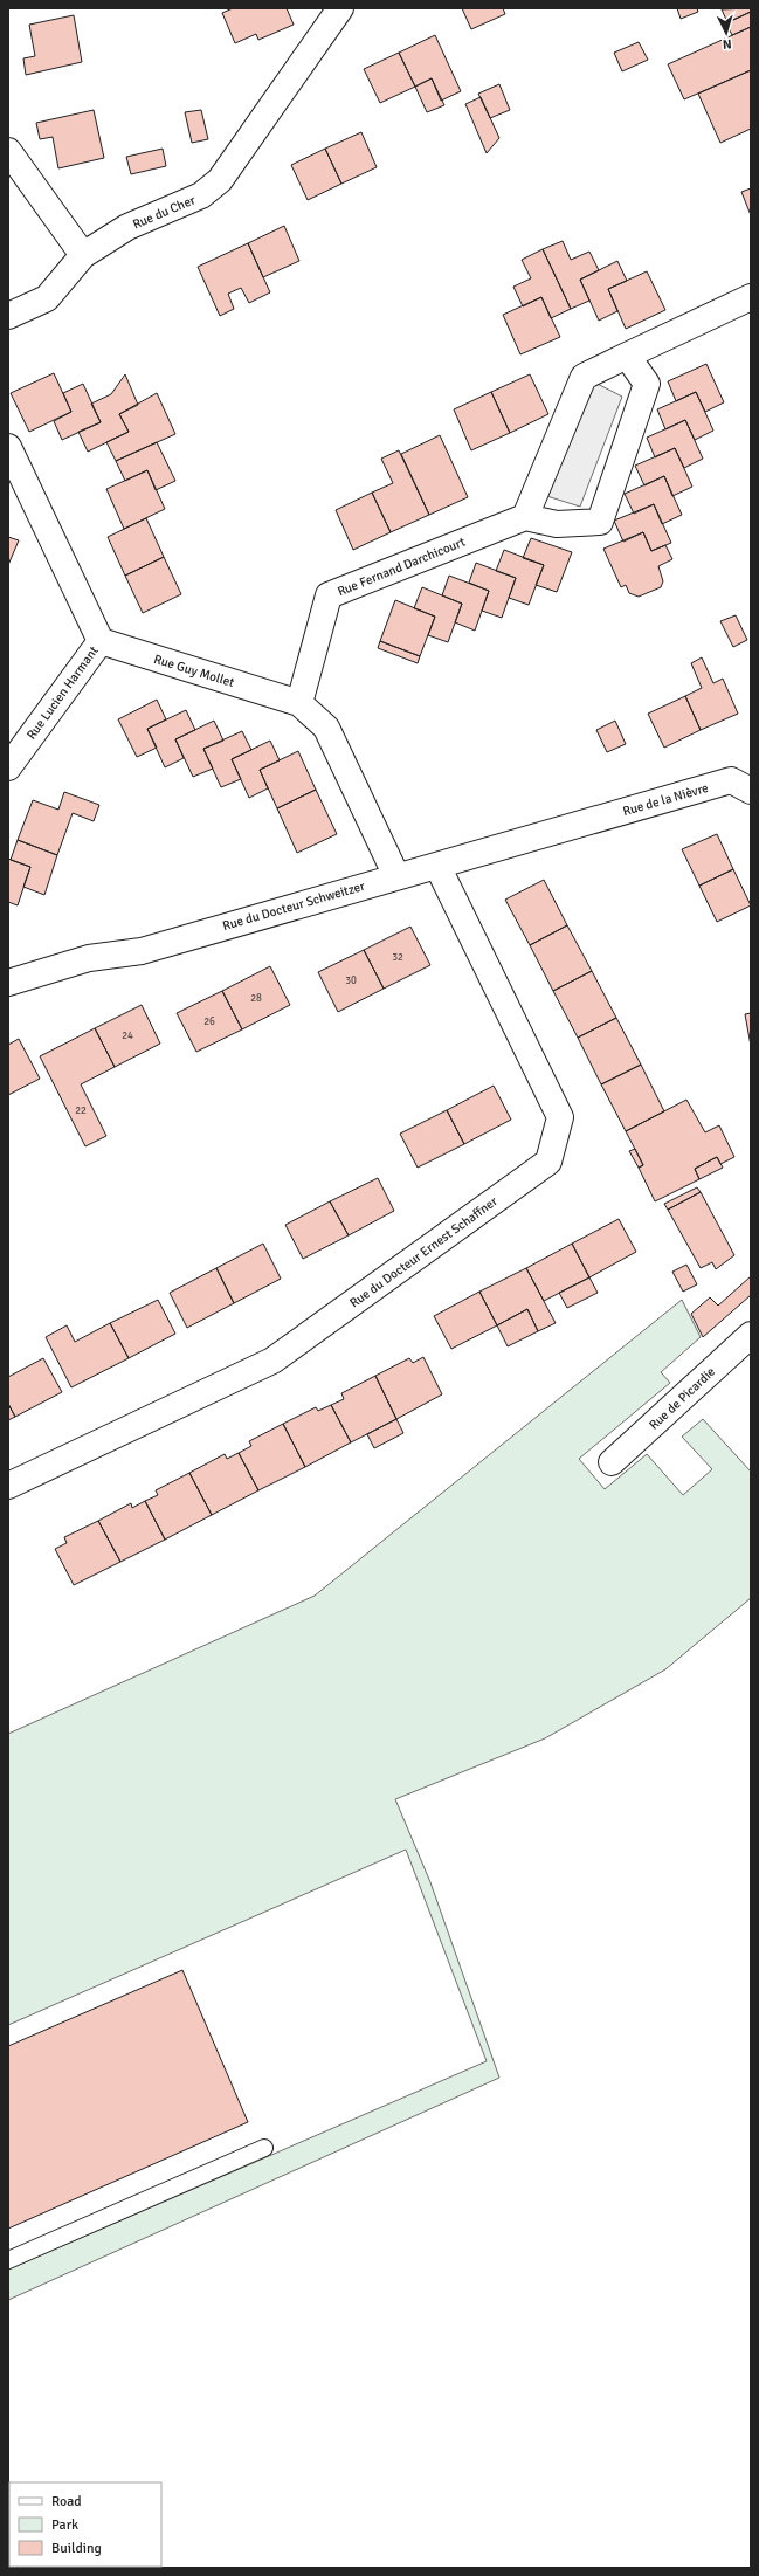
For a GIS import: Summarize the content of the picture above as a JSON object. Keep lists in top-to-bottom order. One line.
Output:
{"streets":{"street":["Rue du Cher","Rue Fernand Darchicourt","Rue Guy Mollet","Rue Lucien Harmant","Rue de la Nièvre","Rue du Docteur Schweitzer","Rue du Docteur Ernest Schaffner","Rue de Picardie"]},"crossings":[["Rue Fernand Darchicourt","Rue Guy Mollet"],["Rue Guy Mollet","Rue Lucien Harmant"],["Rue Guy Mollet","Rue du Docteur Schweitzer"],["Rue de la Nièvre","Rue du Docteur Schweitzer"],["Rue du Docteur Schweitzer","Rue du Docteur Ernest Schaffner"]],"house_numbers":["32","30","28","26","24","22"],"legend":["Road","Park","Building"],"north":"bottom"}
